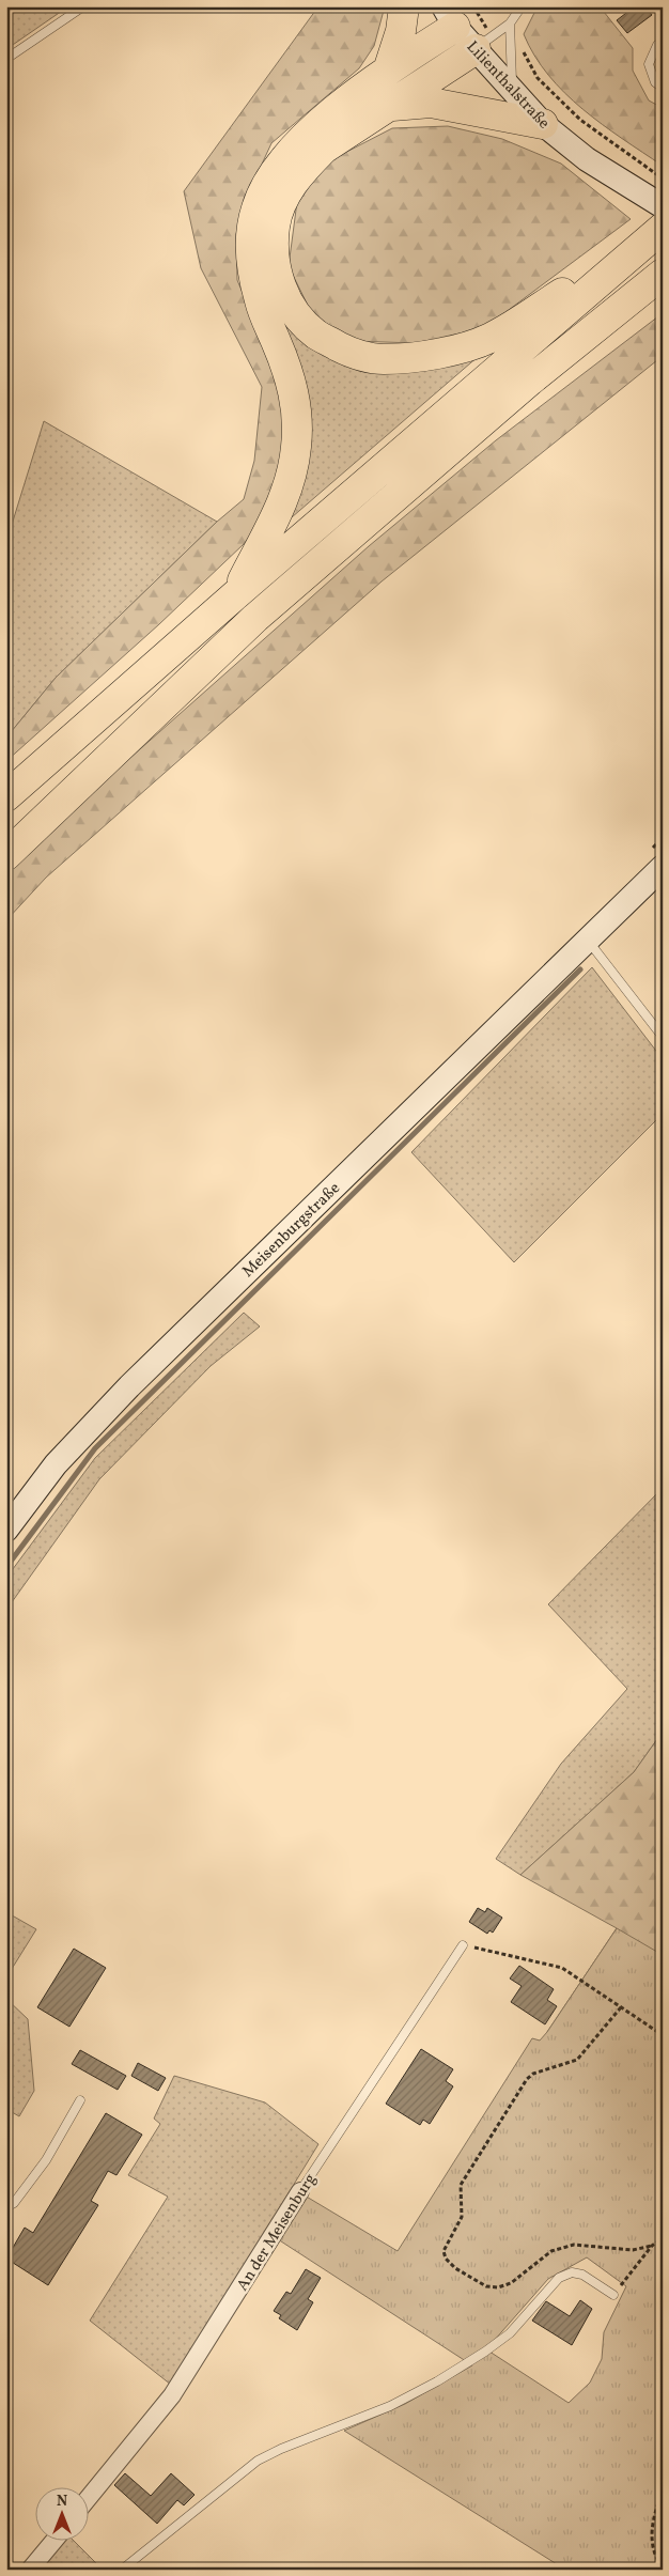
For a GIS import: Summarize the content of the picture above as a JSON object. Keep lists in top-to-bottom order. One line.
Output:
{"streets":{"main road":["Lilienthalstraße","Meisenburgstraße"],"street":["An der Meisenburg"]},"north":"top"}
